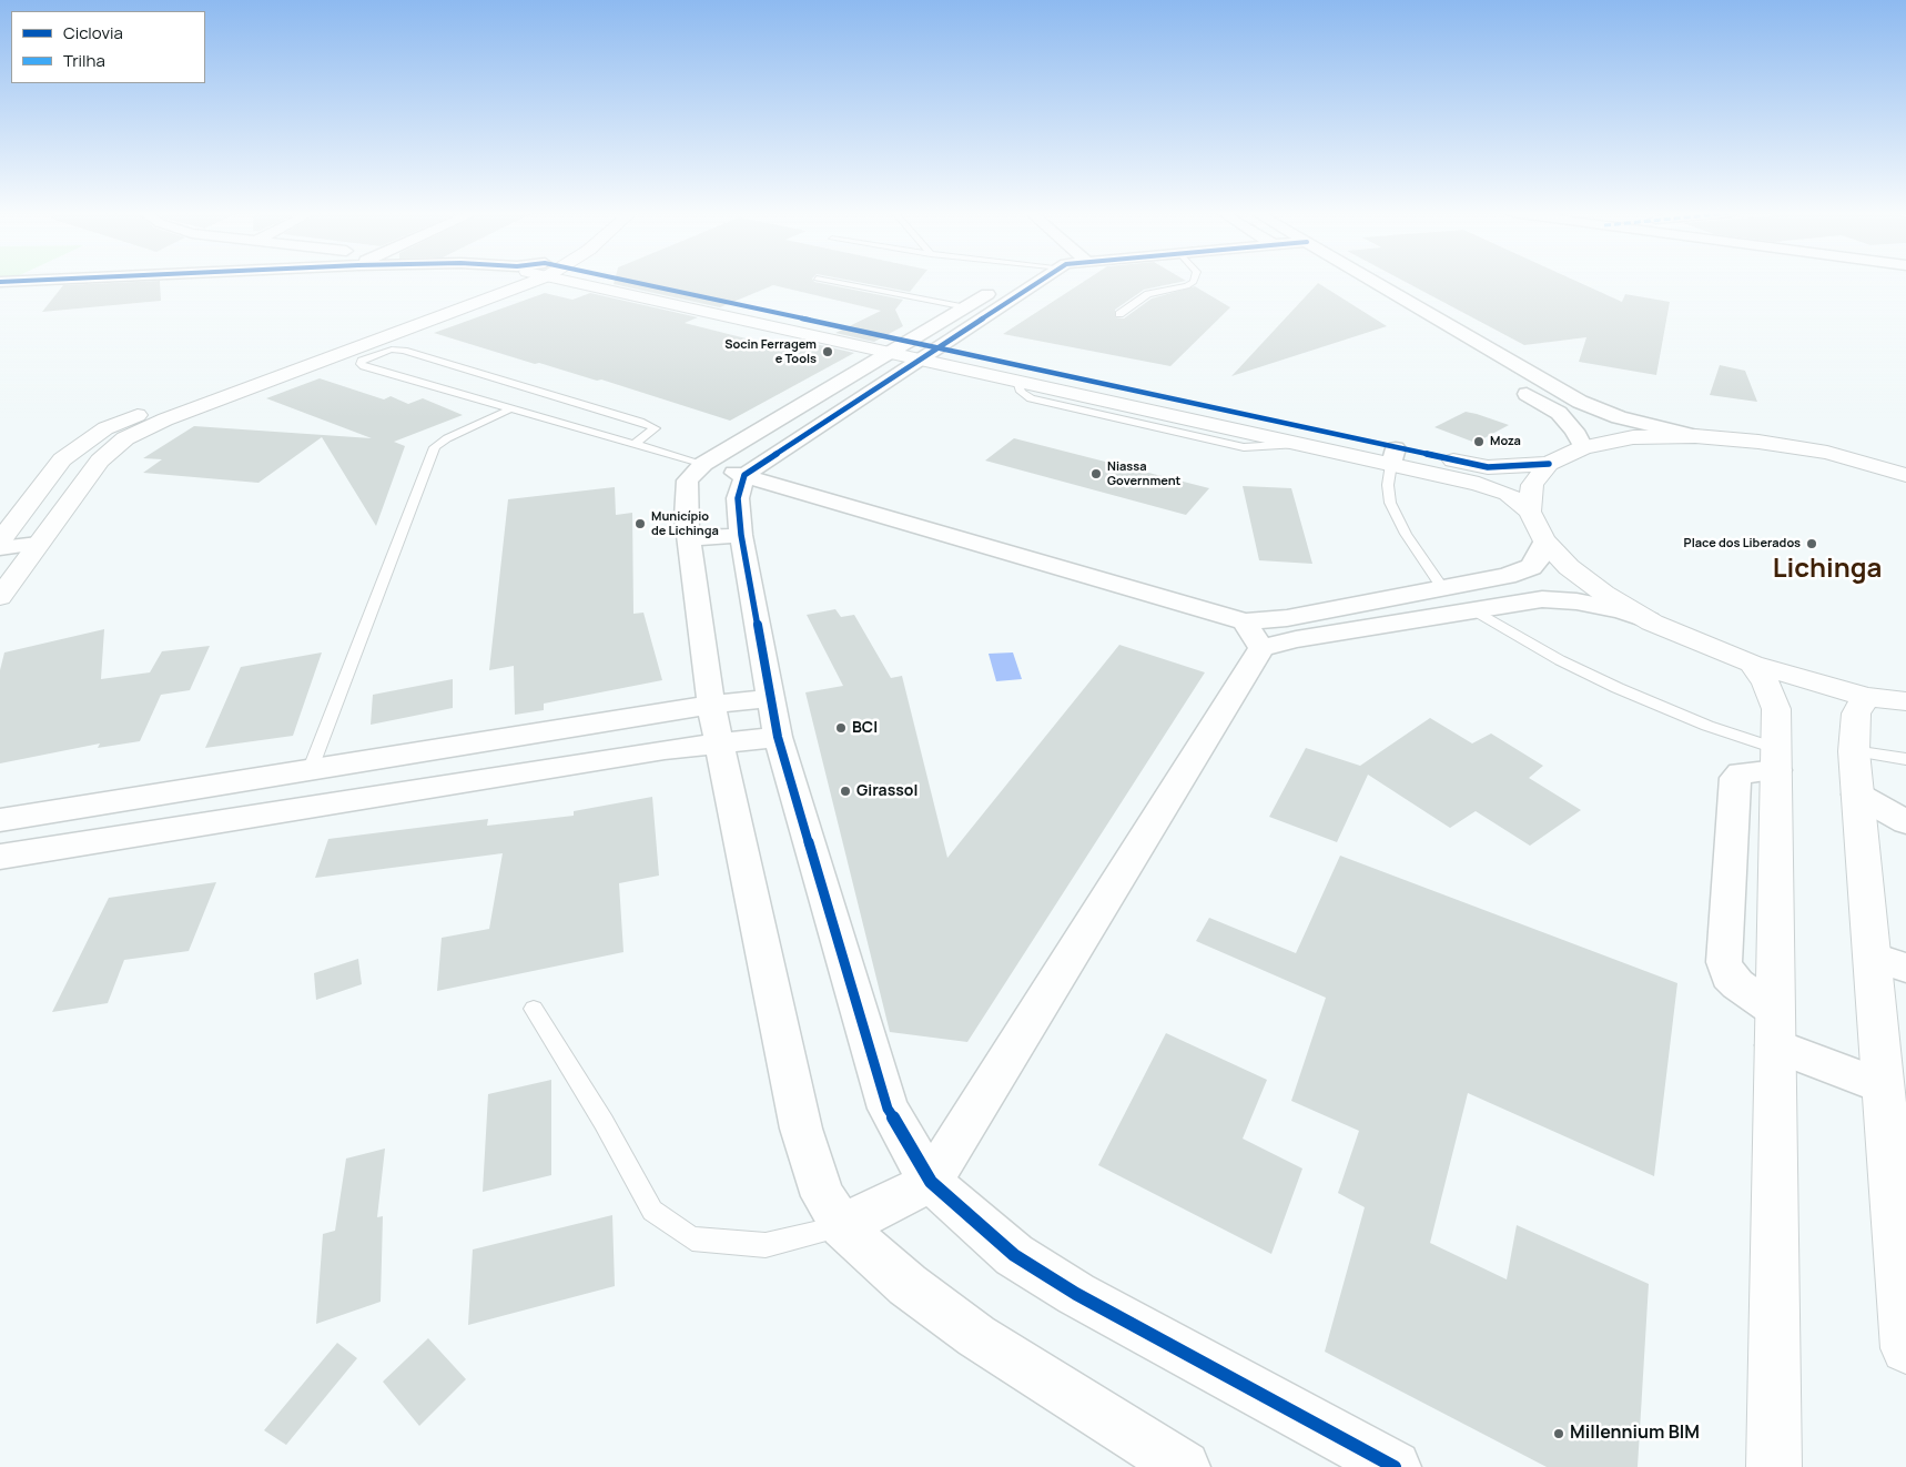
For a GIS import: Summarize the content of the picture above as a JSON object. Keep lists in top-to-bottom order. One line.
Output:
{"districts":["Lichinga"],"places":["Socin Ferragem e Tools","Moza","Niassa Government","Município de Lichinga","Place dos Liberados","BCI","Girassol","Millennium BIM"],"legend":["Ciclovia","Trilha"]}
